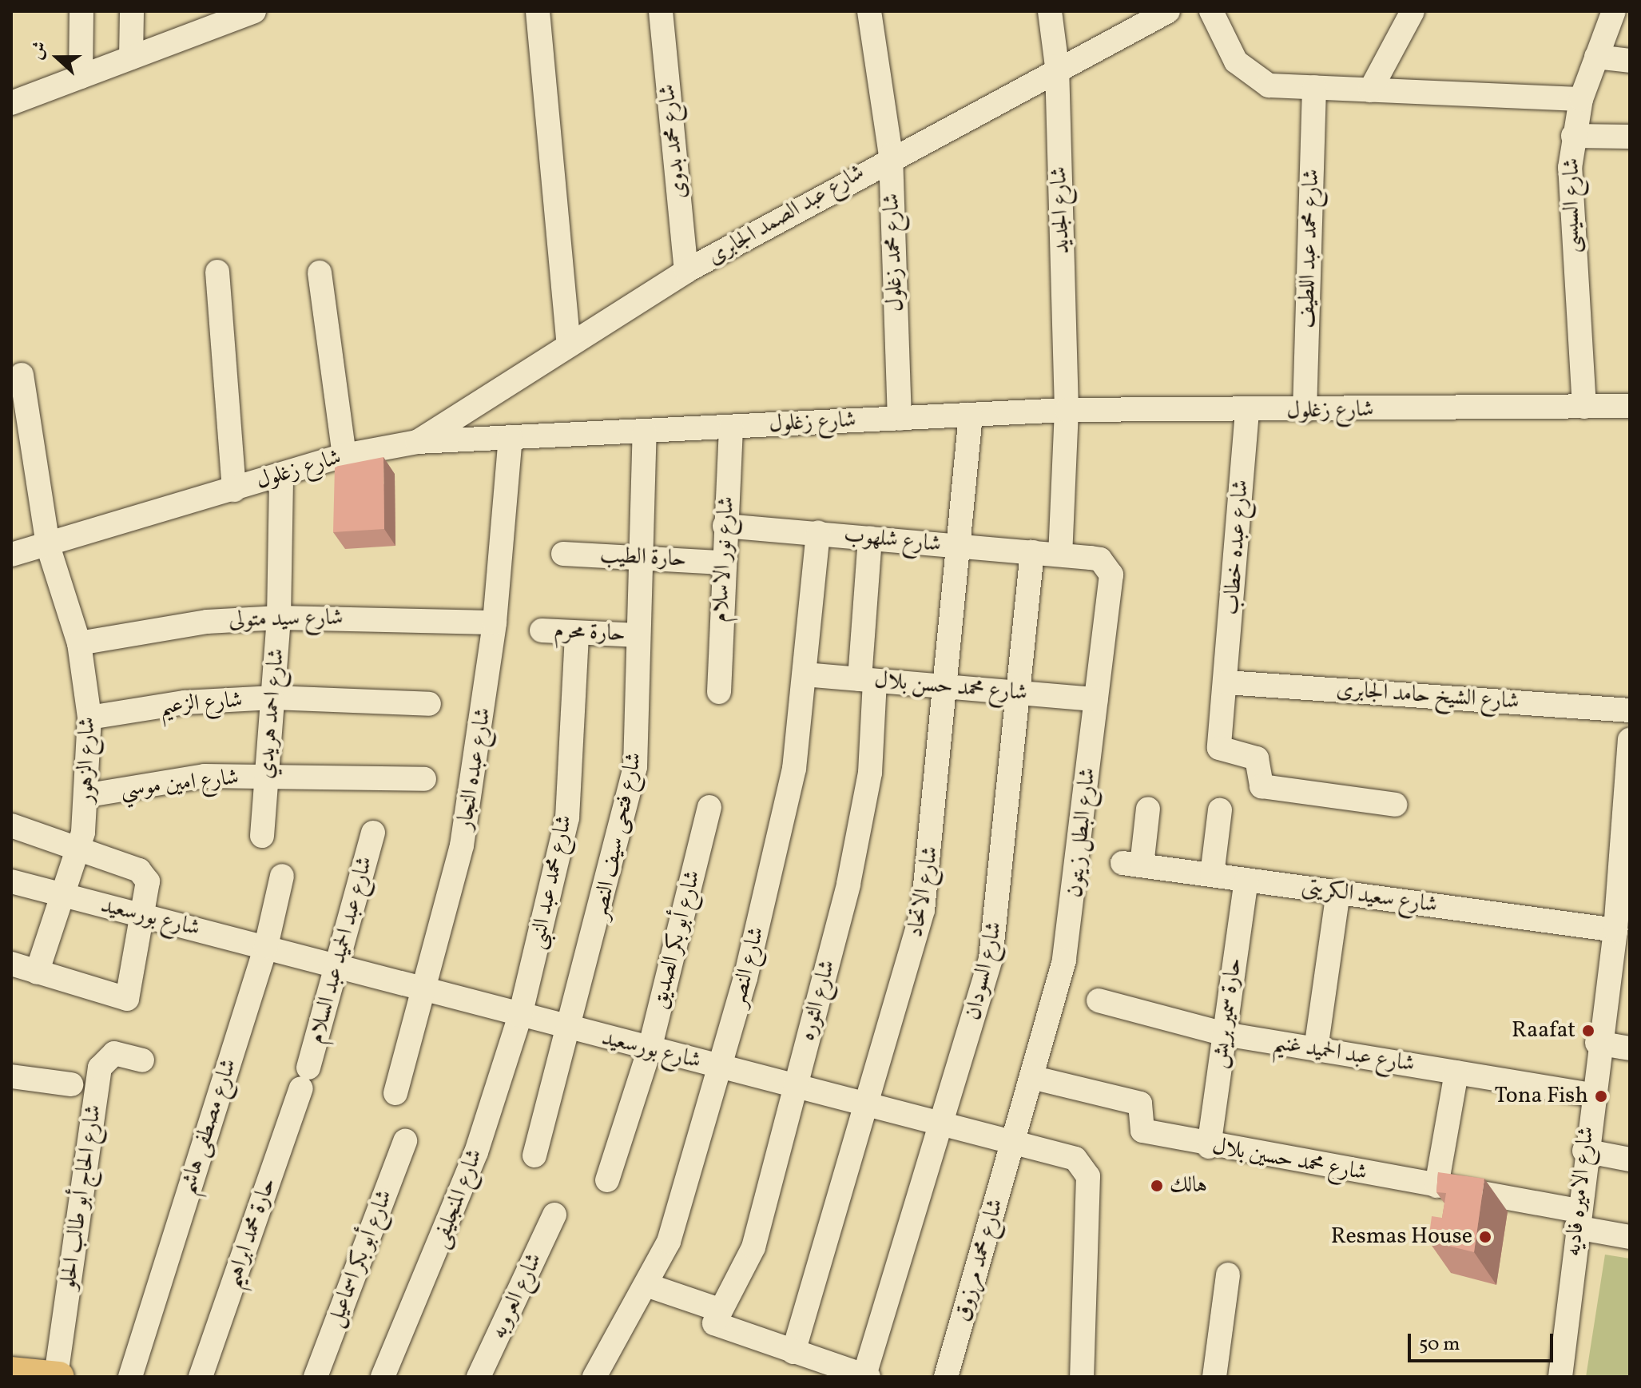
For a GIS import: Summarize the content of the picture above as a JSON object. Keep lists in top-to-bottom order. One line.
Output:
{"streets":{"street":["شارع محمد بدوى","شارع السيسى","شارع الجديد","شارع عبد الصمد الجابرى","شارع محمد عبد اللطيف","شارع محمد زغلول","شارع زغلول","شارع شلهوب","شارع عبده خطاب","حارة الطيب","شارع نور الاسلام","شارع سيد متولى","حارة محرم","شارع محمد حسن بلال","شارع الشيخ حامد الجابرى","شارع الزعيم","شارع احمد هريدي","شارع الزهور","شارع عبده النجار","شارع امين موسي","شارع البطل زيتون","شارع فتحى سيف النصر","شارع محمد عبد النبى","شارع الاتحاد","شارع سعيد الكريتى","شارع بورسعيد","شارع أبو بكر الصديق","شارع عبد الحميد عبد السلام","شارع النصر","شارع السودان","شارع الثوره","حارة سمير بريش","شارع عبد الحميد غنيم","شارع مصطفى هاشم","شارع محمد حسين بلال","شارع الاميره فاديه","شارع الحاج أبو طالب الحلو","شارع المنجليفى","حارة محمد ابراهيم","شارع أبو بكر اسماعيل","شارع محمد مرزوق","شارع العروبه"]},"crossings":[["شارع محمد بدوى","شارع عبد الصمد الجابرى"],["شارع السيسى","شارع زغلول"],["شارع الجديد","شارع عبد الصمد الجابرى"],["شارع الجديد","شارع زغلول"],["شارع الجديد","شارع شلهوب"],["شارع الجديد","شارع البطل زيتون"],["شارع عبد الصمد الجابرى","شارع محمد زغلول"],["شارع عبد الصمد الجابرى","شارع زغلول"],["شارع محمد عبد اللطيف","شارع زغلول"],["شارع محمد زغلول","شارع زغلول"],["شارع زغلول","شارع عبده خطاب"],["شارع زغلول","شارع نور الاسلام"],["شارع زغلول","شارع احمد هريدي"],["شارع زغلول","شارع الزهور"],["شارع زغلول","شارع عبده النجار"],["شارع زغلول","شارع فتحى سيف النصر"],["شارع زغلول","شارع الاتحاد"],["شارع شلهوب","شارع نور الاسلام"],["شارع شلهوب","شارع البطل زيتون"],["شارع شلهوب","شارع الاتحاد"],["شارع شلهوب","شارع النصر"],["شارع شلهوب","شارع السودان"],["شارع شلهوب","شارع الثوره"],["شارع عبده خطاب","شارع الشيخ حامد الجابرى"],["حارة الطيب","شارع نور الاسلام"],["حارة الطيب","شارع فتحى سيف النصر"],["شارع سيد متولى","شارع احمد هريدي"],["شارع سيد متولى","شارع الزهور"],["شارع سيد متولى","شارع عبده النجار"],["حارة محرم","شارع فتحى سيف النصر"],["حارة محرم","شارع محمد عبد النبى"],["شارع محمد حسن بلال","شارع البطل زيتون"],["شارع محمد حسن بلال","شارع الاتحاد"],["شارع محمد حسن بلال","شارع النصر"],["شارع محمد حسن بلال","شارع السودان"],["شارع محمد حسن بلال","شارع الثوره"],["شارع الزعيم","شارع احمد هريدي"],["شارع الزعيم","شارع الزهور"],["شارع احمد هريدي","شارع امين موسي"],["شارع الزهور","شارع امين موسي"],["شارع الزهور","شارع بورسعيد"],["شارع عبده النجار","شارع بورسعيد"],["شارع البطل زيتون","شارع بورسعيد"],["شارع البطل زيتون","شارع محمد حسين بلال"],["شارع البطل زيتون","شارع محمد مرزوق"],["شارع فتحى سيف النصر","شارع بورسعيد"],["شارع محمد عبد النبى","شارع بورسعيد"],["شارع محمد عبد النبى","شارع المنجليفى"],["شارع الاتحاد","شارع بورسعيد"],["شارع سعيد الكريتى","حارة سمير بريش"],["شارع سعيد الكريتى","شارع الاميره فاديه"],["شارع بورسعيد","شارع أبو بكر الصديق"],["شارع بورسعيد","شارع عبد الحميد عبد السلام"],["شارع بورسعيد","شارع النصر"],["شارع بورسعيد","شارع السودان"],["شارع بورسعيد","شارع الثوره"],["شارع بورسعيد","شارع مصطفى هاشم"],["شارع بورسعيد","شارع المنجليفى"],["شارع بورسعيد","شارع محمد مرزوق"],["شارع عبد الحميد عبد السلام","حارة محمد ابراهيم"],["حارة سمير بريش","شارع عبد الحميد غنيم"],["حارة سمير بريش","شارع محمد حسين بلال"],["شارع عبد الحميد غنيم","شارع الاميره فاديه"],["شارع محمد حسين بلال","شارع الاميره فاديه"]],"places":["Raafat","Tona Fish","هالك","Resmas House"],"scale_bar":"50 m","north":"left"}
